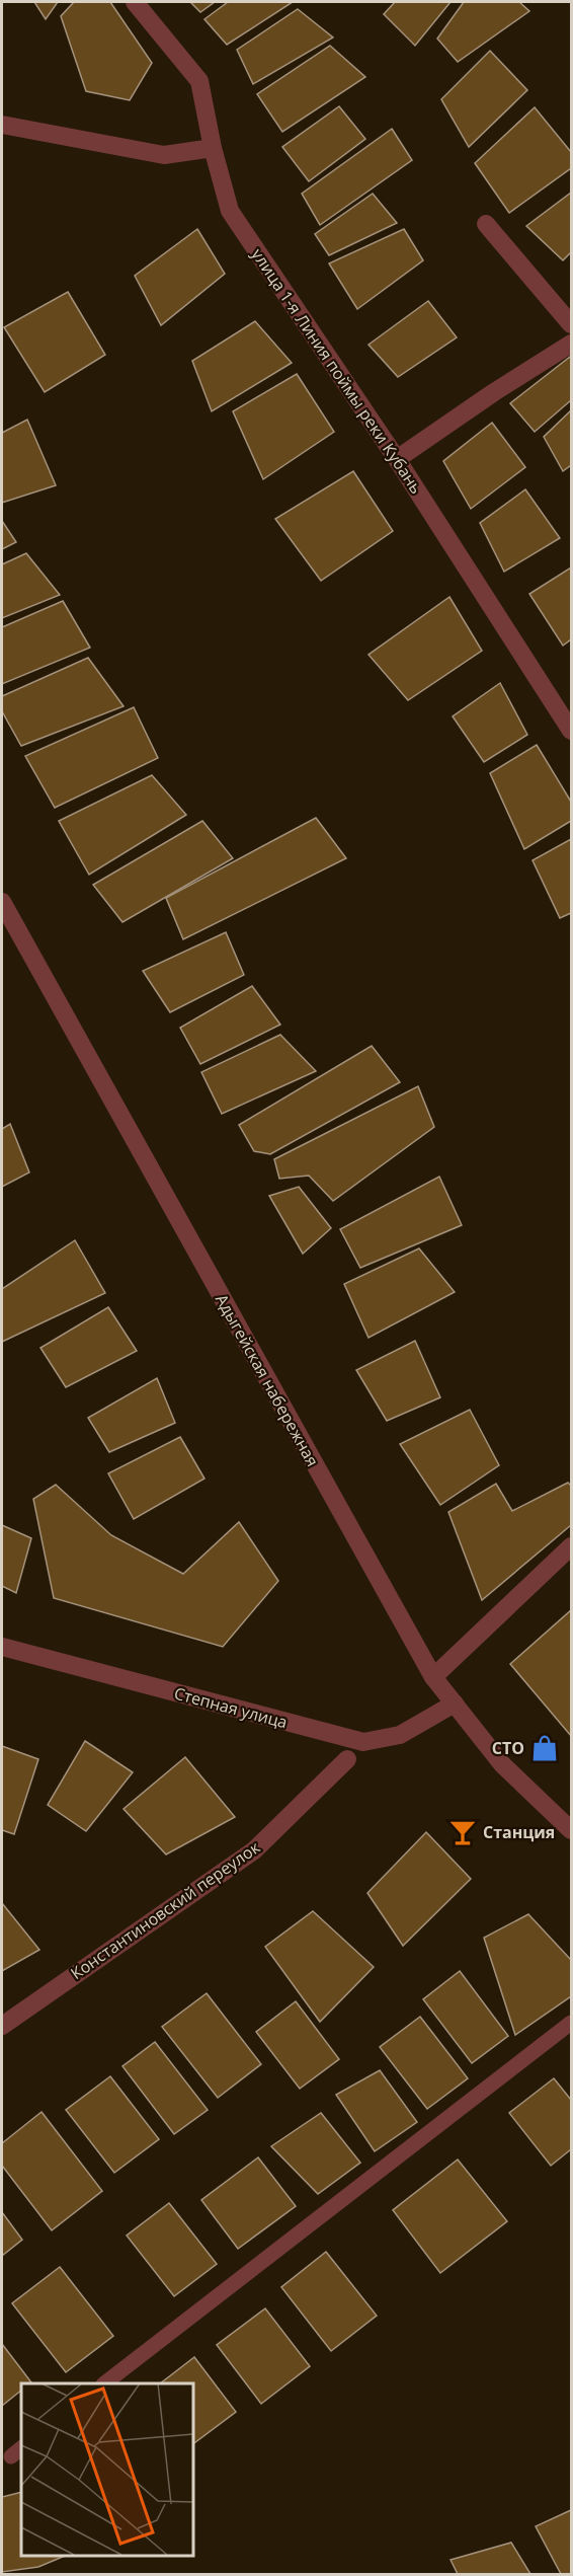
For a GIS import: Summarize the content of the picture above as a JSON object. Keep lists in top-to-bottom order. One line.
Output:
{"streets":{"street":["улица 1-я Линия поймы реки Кубань","Адыгейская набережная","Степная улица","Константиновский переулок"]},"crossings":[["Адыгейская набережная","Степная улица"]],"places":{"shop":["СТО"],"bar":["Станция"]}}
